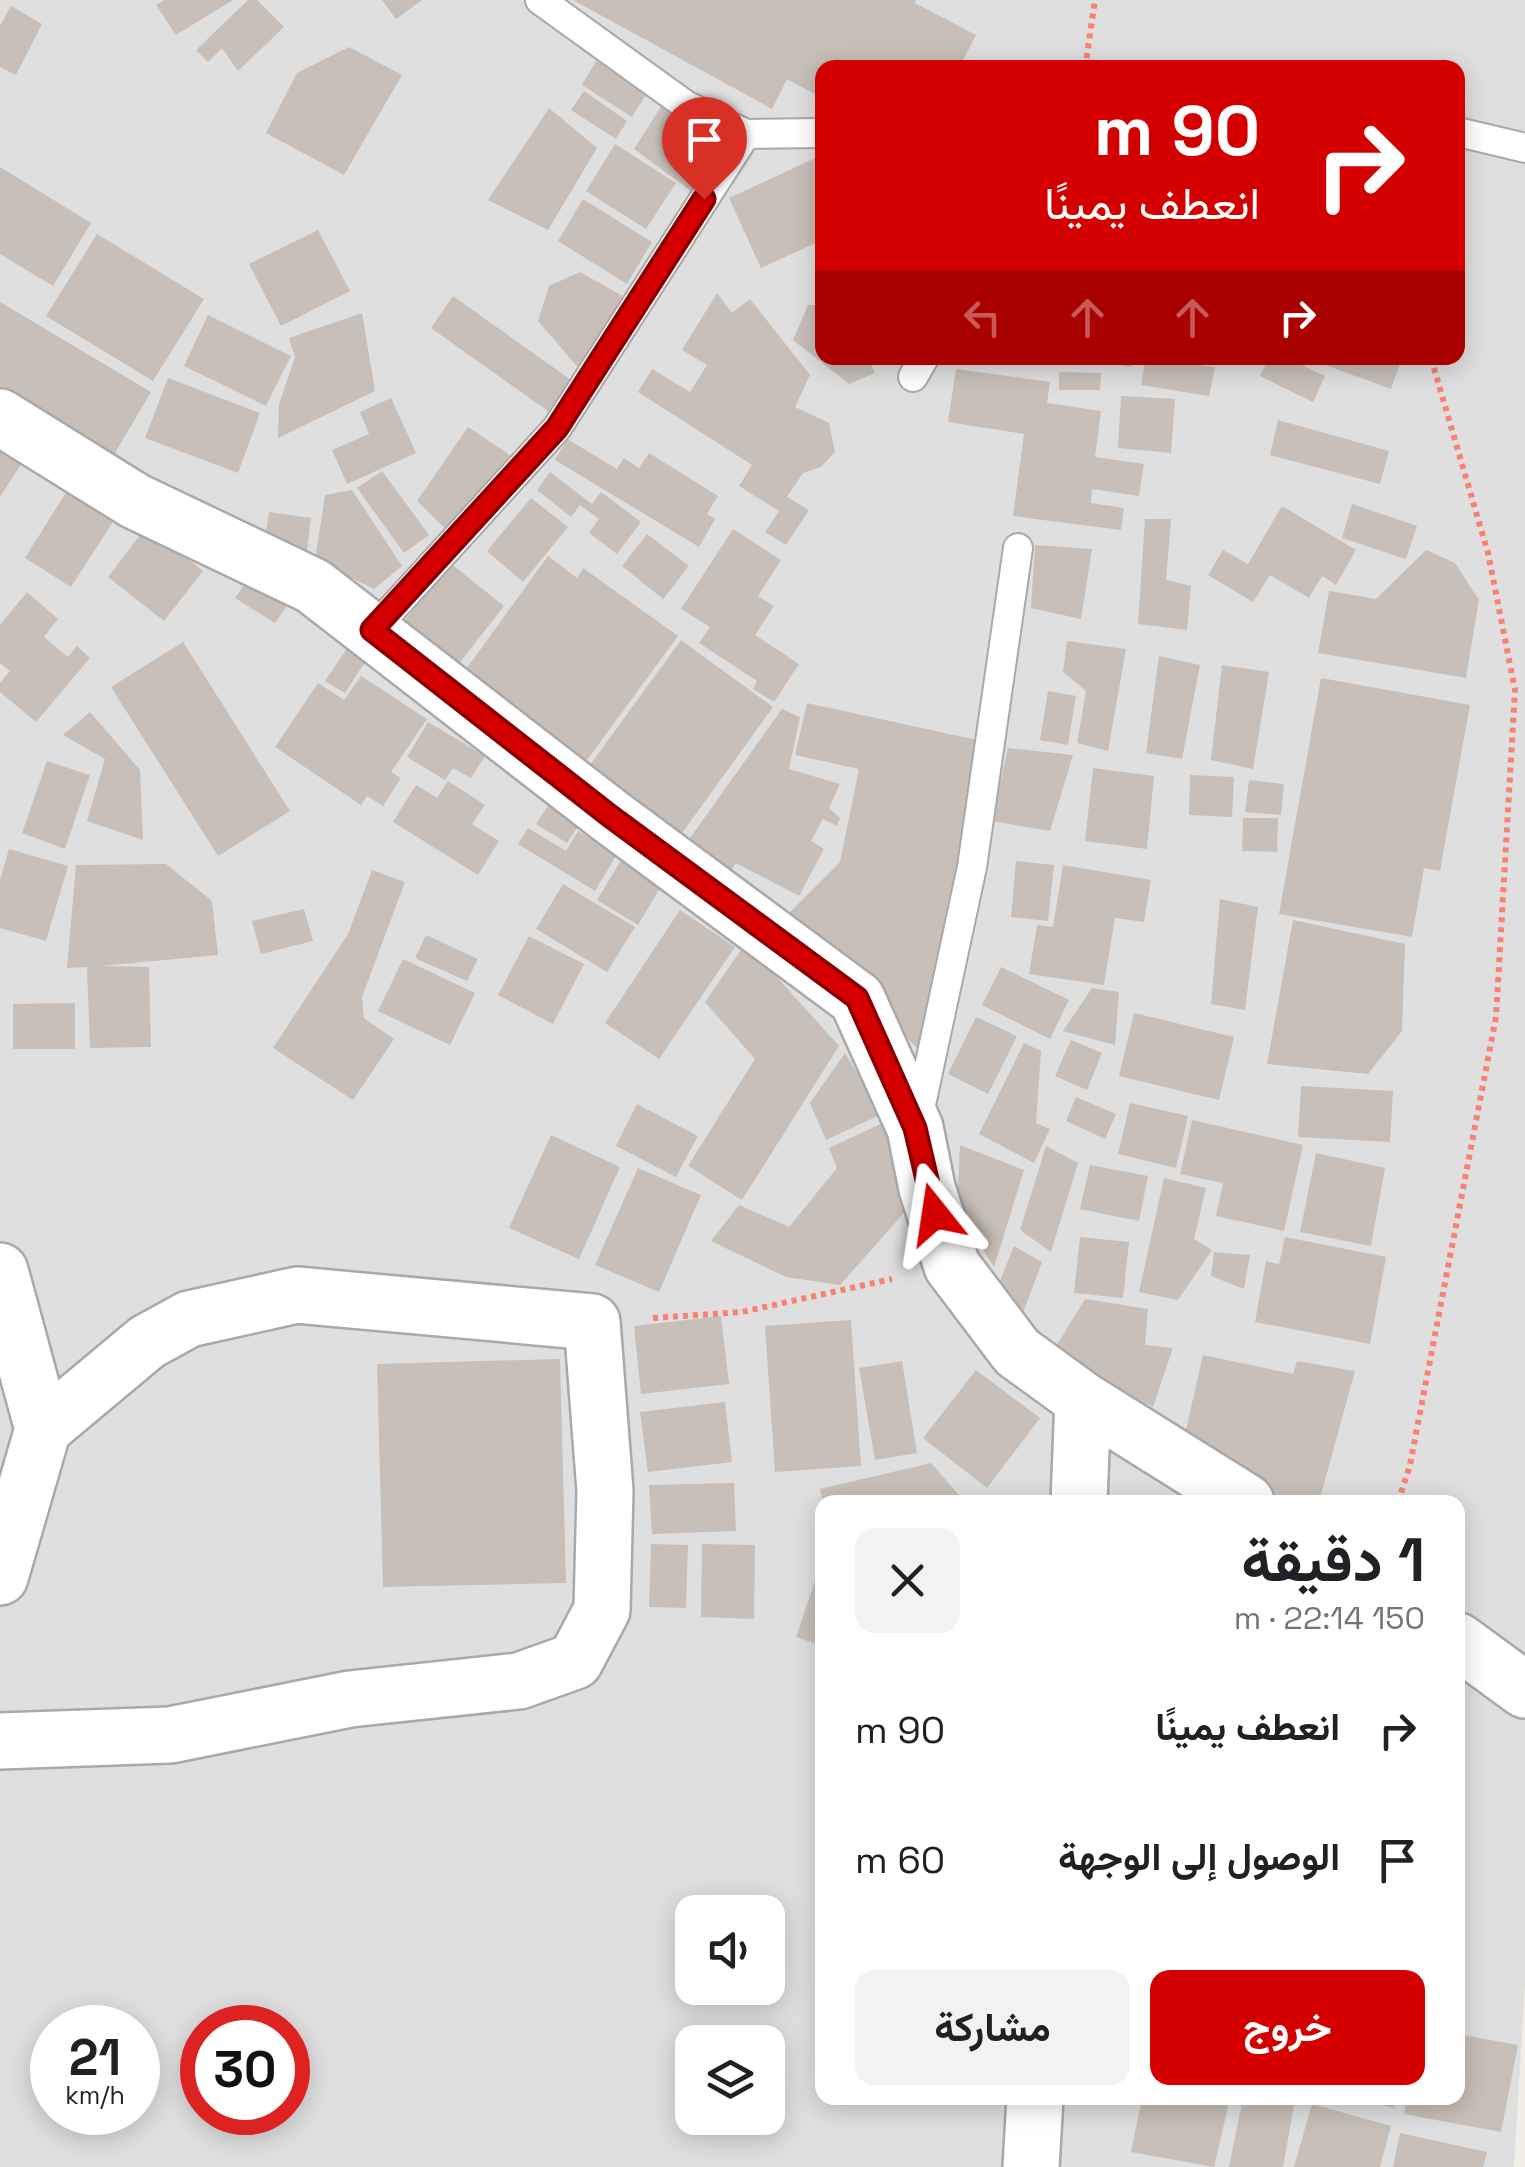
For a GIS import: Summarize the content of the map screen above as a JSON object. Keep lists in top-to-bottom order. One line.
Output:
{"page":{"turn":["90 m","انعطف يمينًا"],"heading":["1 دقيقة","150 m · 22:14"],"list":[{"name":"انعطف يمينًا","value":"90 m"},{"name":"الوصول إلى الوجهة","value":"60 m"}],"buttons":["خروج","مشاركة"],"speed":"21 km/h","limit":"30"}}
